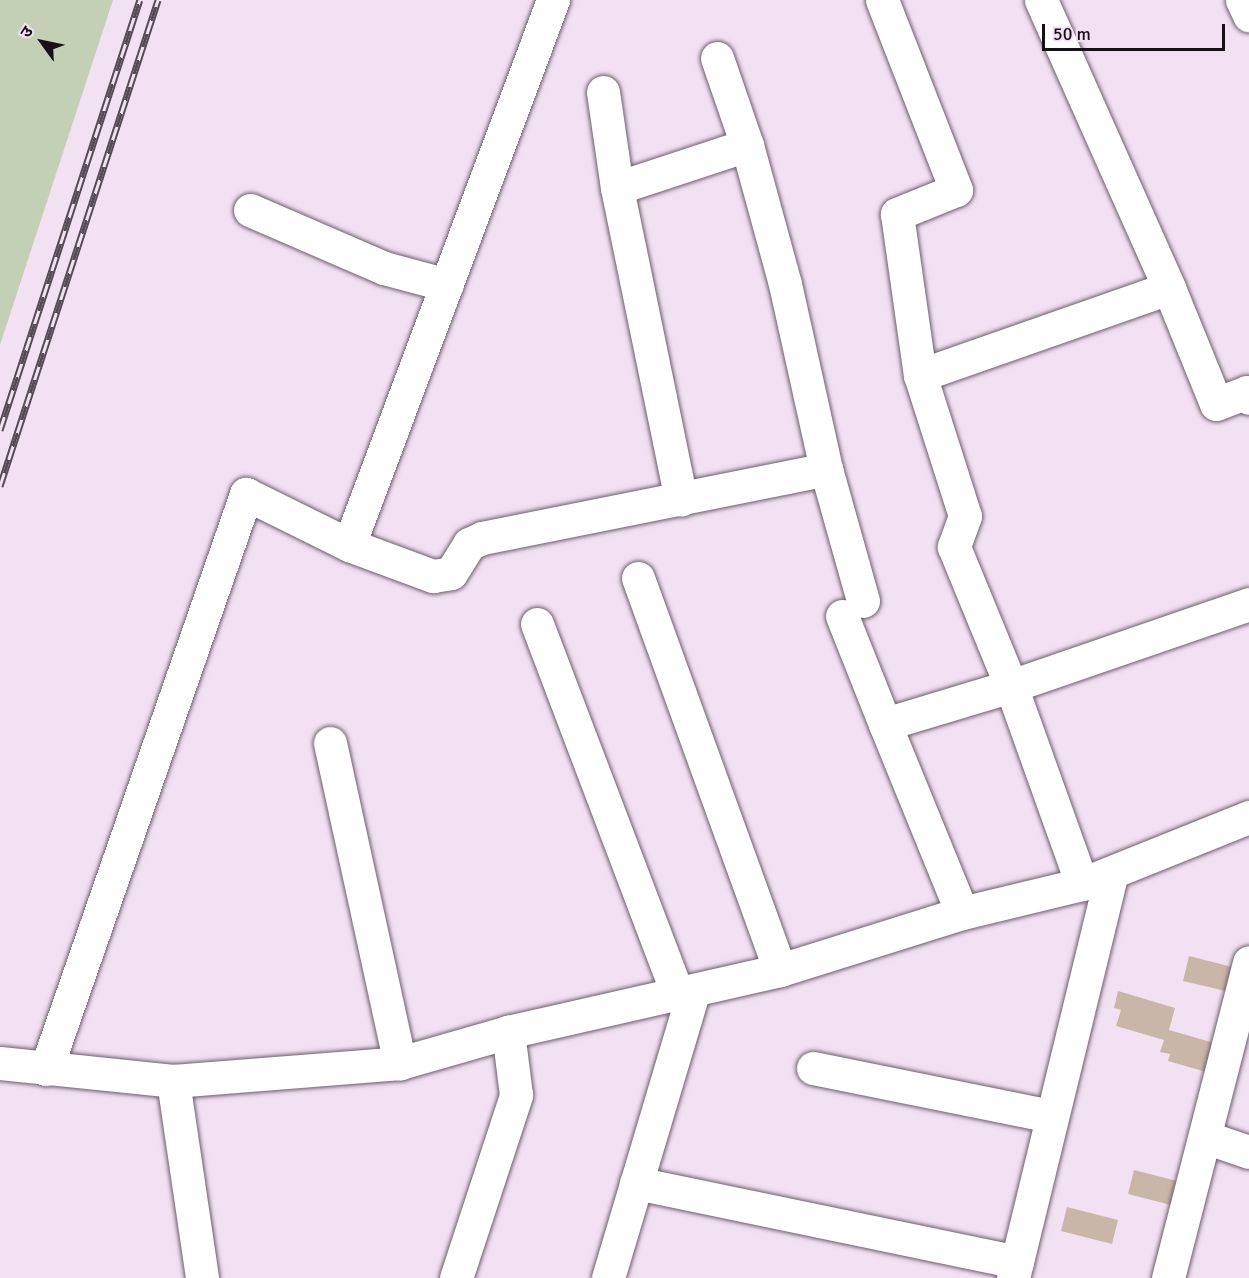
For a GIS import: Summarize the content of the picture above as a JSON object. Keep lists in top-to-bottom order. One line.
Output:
{"scale_bar":"50 m","north":"top left"}
